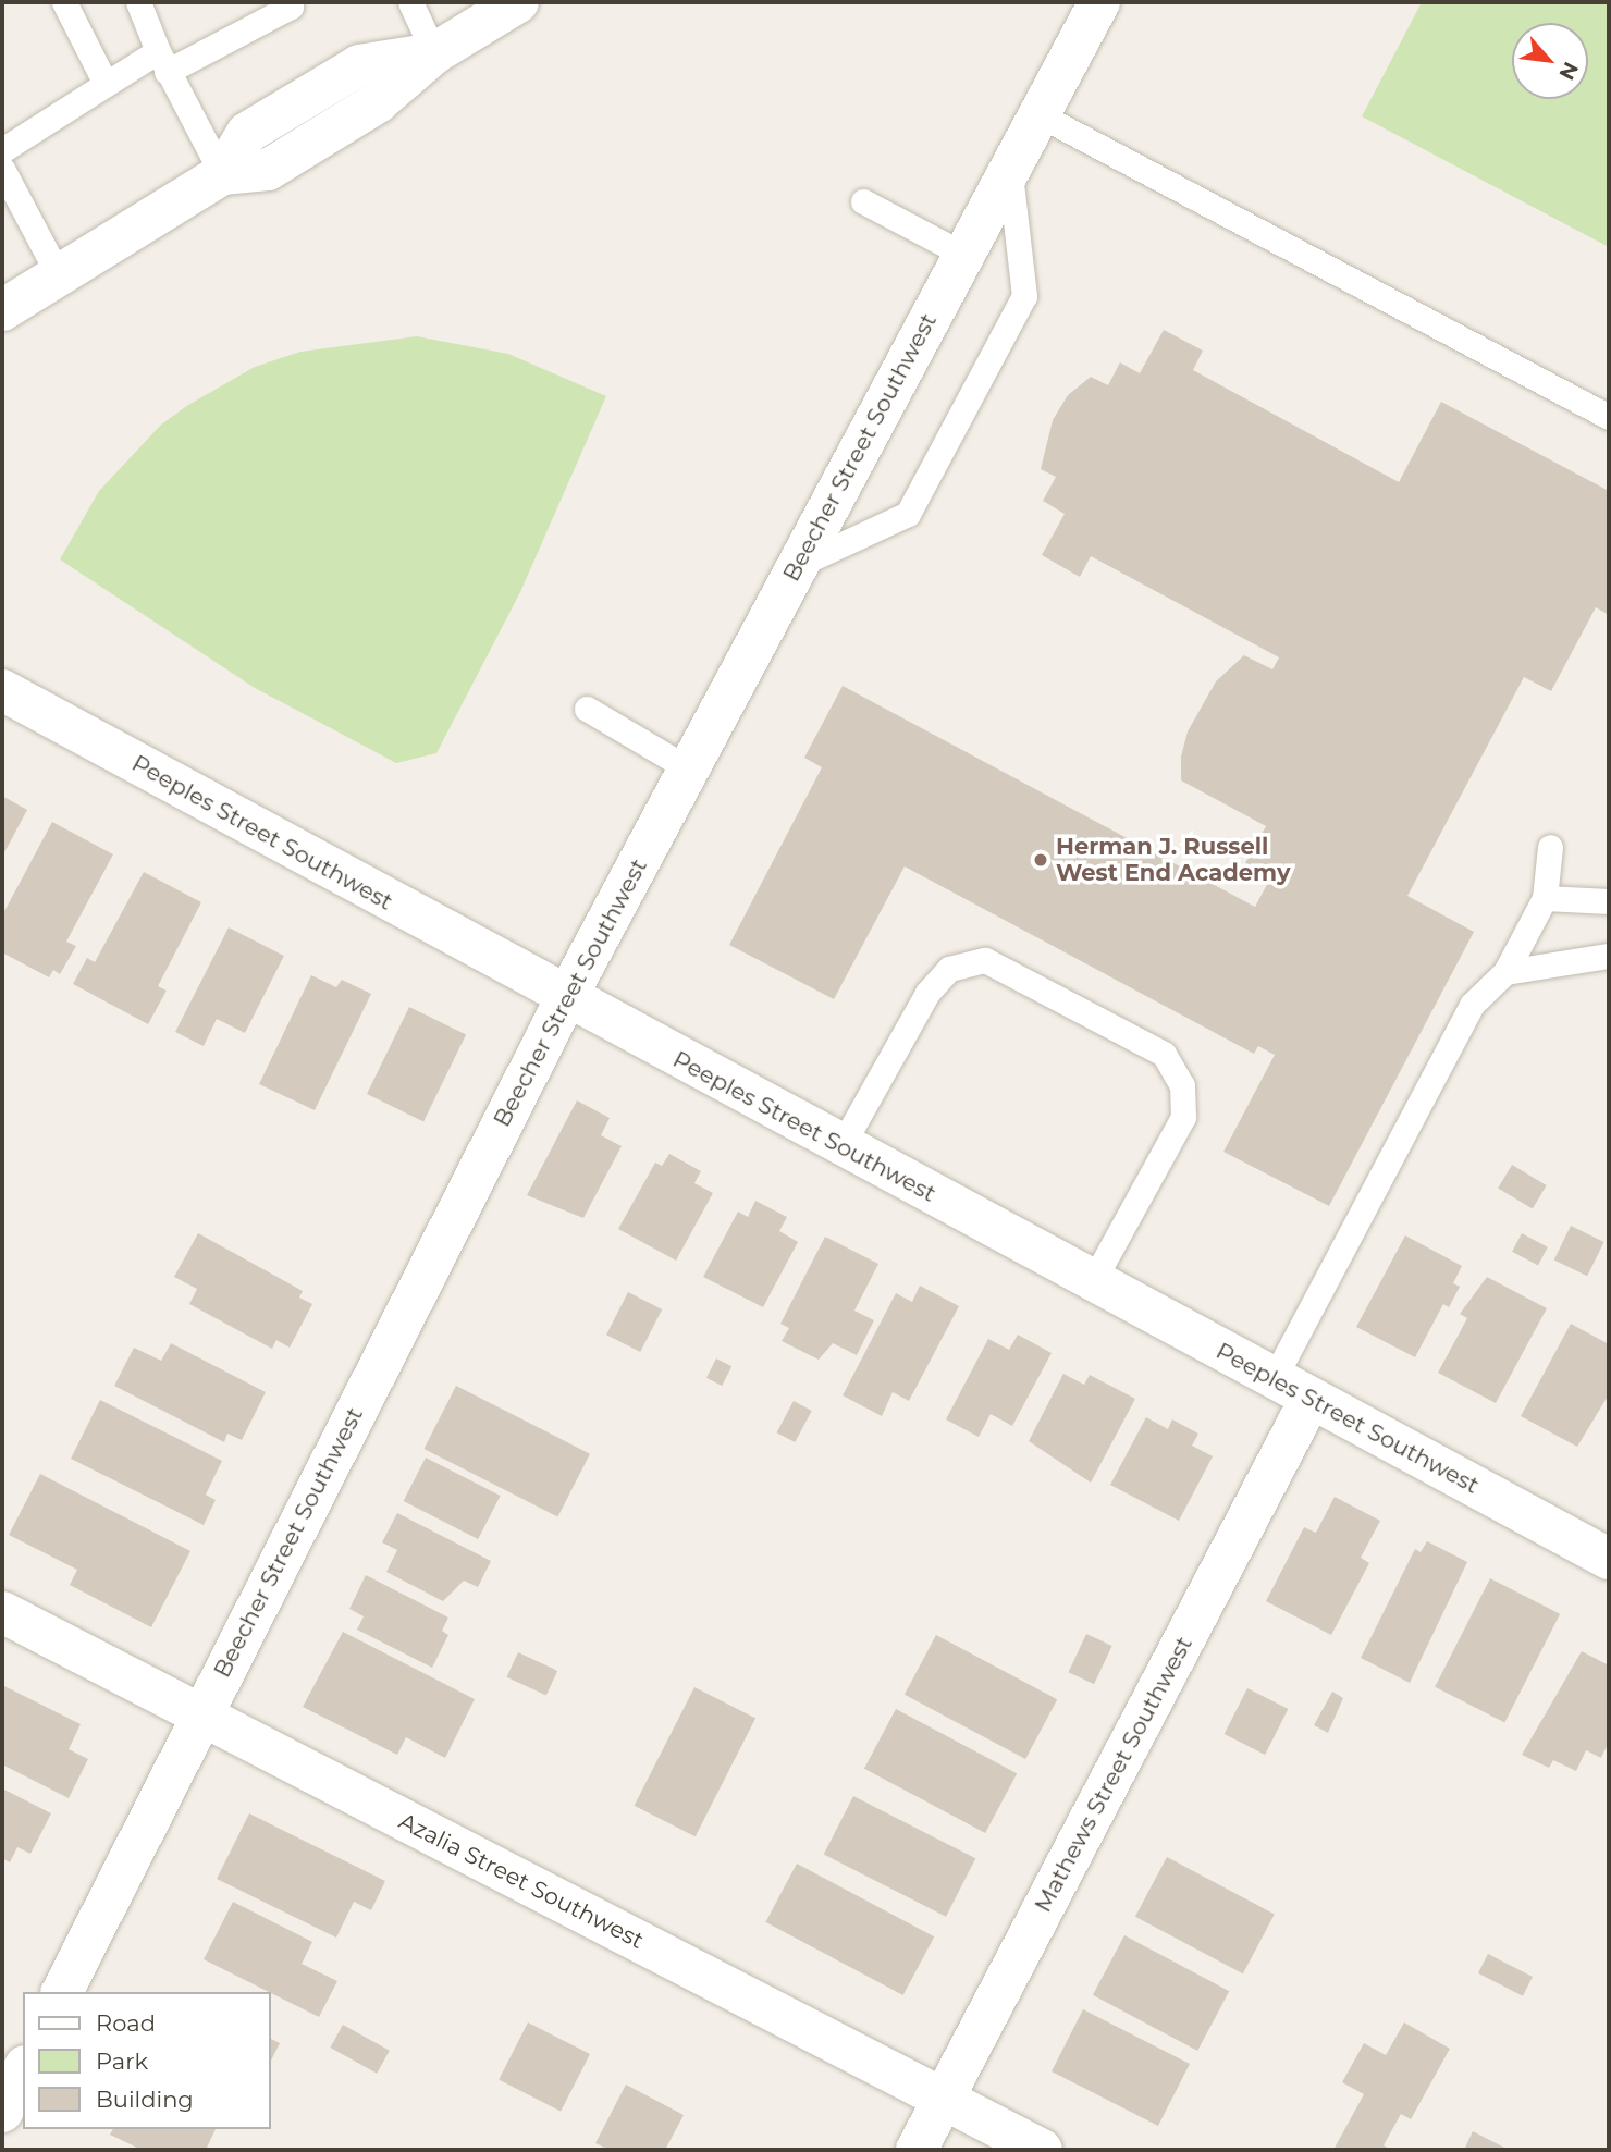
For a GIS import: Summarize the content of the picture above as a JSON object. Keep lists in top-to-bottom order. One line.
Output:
{"streets":{"street":["Beecher Street Southwest","Peeples Street Southwest","Mathews Street Southwest","Azalia Street Southwest"]},"crossings":[["Beecher Street Southwest","Peeples Street Southwest"],["Beecher Street Southwest","Azalia Street Southwest"],["Peeples Street Southwest","Mathews Street Southwest"],["Mathews Street Southwest","Azalia Street Southwest"]],"places":["Herman J. Russell West End Academy"],"legend":["Road","Park","Building"],"north":"bottom right"}
